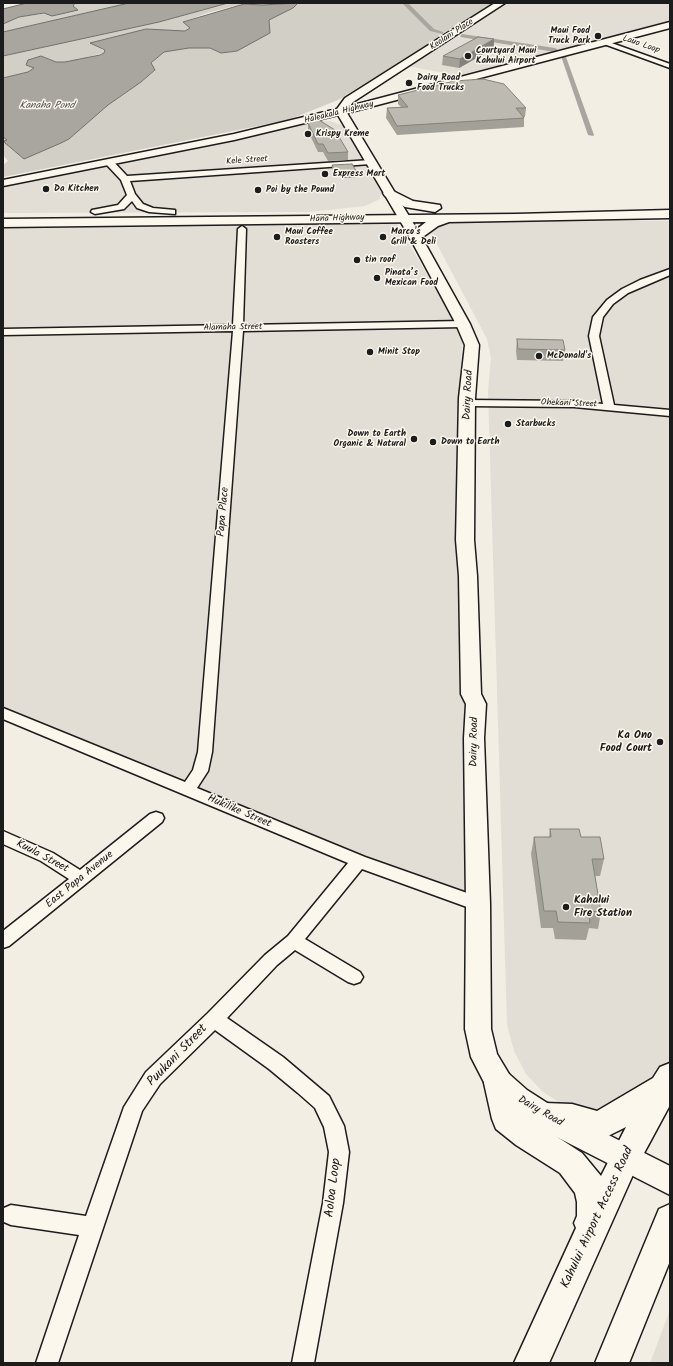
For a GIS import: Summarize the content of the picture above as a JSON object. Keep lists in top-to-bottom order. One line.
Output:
{"streets":{"main road":["Hana Highway","Kahului Airport Access Road"],"street":["Keolani Place","Lauo Loop","Haleakala Highway","Kele Street","Alamaha Street","Dairy Road","Ohekani Street","Papa Place","Hukilike Street","Kuula Street","East Papa Avenue","Puukani Street","Aoloa Loop"]},"crossings":[["Keolani Place","Haleakala Highway"],["Lauo Loop","Haleakala Highway"],["Haleakala Highway","Dairy Road"],["Kele Street","Dairy Road"],["Hana Highway","Dairy Road"],["Alamaha Street","Dairy Road"],["Alamaha Street","Papa Place"],["Dairy Road","Ohekani Street"],["Dairy Road","Hukilike Street"],["Dairy Road","Kahului Airport Access Road"],["Papa Place","Hukilike Street"],["Hukilike Street","Puukani Street"],["Kuula Street","East Papa Avenue"],["Puukani Street","Aoloa Loop"]],"water":["Kanaha Pond"],"places":["Maui Food Truck Park","Courtyard Maui Kahului Airport","Dairy Road Food Trucks","Krispy Kreme","Express Mart","Da Kitchen","Poi by the Pound","Maui Coffee Roasters","Marco's Grill & Deli","tin roof","Pinata’s Mexican Food","Minit Stop","McDonald's","Starbucks","Down to Earth Organic & Natural","Down to Earth","Ka Ono Food Court","Kahalui Fire Station"]}
